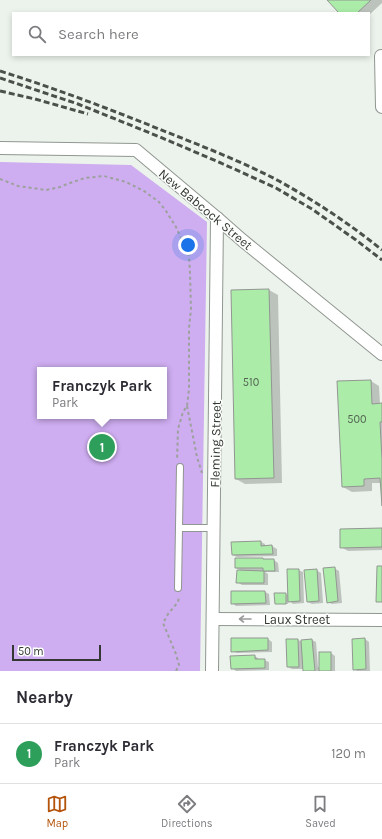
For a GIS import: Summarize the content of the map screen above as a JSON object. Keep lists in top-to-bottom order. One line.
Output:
{"streets":{"street":["New Babcock Street","Fleming Street","Laux Street"]},"crossings":[["New Babcock Street","Fleming Street"],["Fleming Street","Laux Street"]],"one_way":["Laux Street"],"house_numbers":["510","500"],"scale_bar":"50 m","page":{"search":"Search here","popup":["Franczyk Park","Park"],"pins":"1","scale":"50 m","heading":"Nearby","list":[{"mark":"1","name":"Franczyk Park","note":"Park","value":"120 m"}],"nav":["Map","Directions","Saved"]}}
